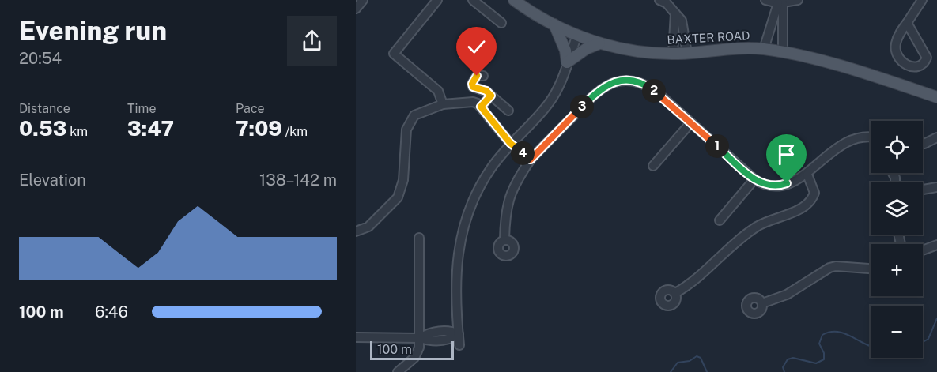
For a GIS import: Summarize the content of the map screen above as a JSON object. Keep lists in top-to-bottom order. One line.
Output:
{"streets":{"main road":["BAXTER ROAD"]},"scale_bar":"100 m","page":{"heading":["Evening run","20:54"],"pins":["2","3","1","4"],"stats":[["Distance","0.53 km"],["Time","3:47"],["Pace","7:09 /km"]],"map_buttons":["+","−"],"chart":["Elevation","138–142 m"],"list":[{"name":"100 m","note":"6:46"}],"scale":"100 m"}}
